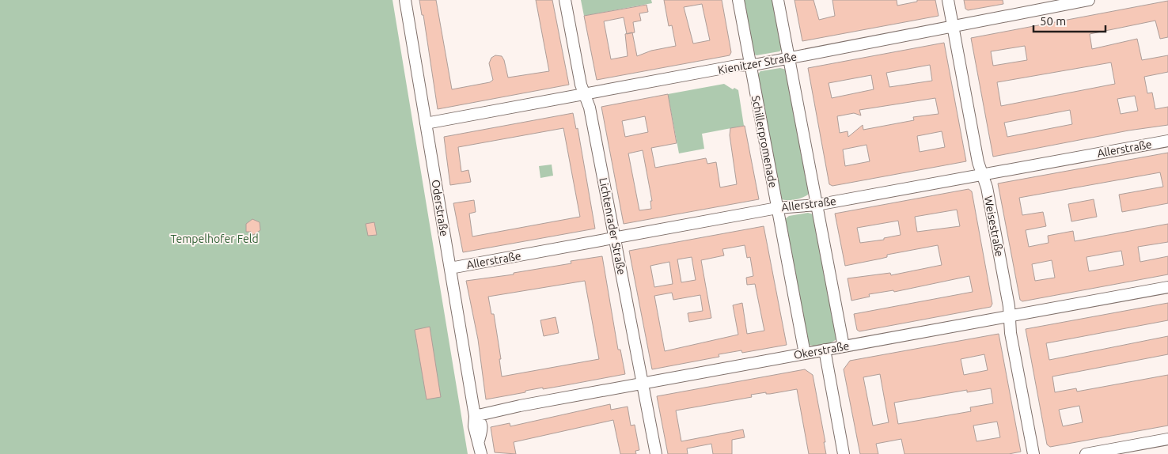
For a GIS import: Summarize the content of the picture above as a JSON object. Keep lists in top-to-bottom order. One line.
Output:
{"streets":{"street":["Kienitzer Straße","Schillerpromenade","Allerstraße","Oderstraße","Lichtenrader Straße","Weisestraße","Okerstraße"]},"crossings":[["Kienitzer Straße","Schillerpromenade"],["Kienitzer Straße","Oderstraße"],["Kienitzer Straße","Lichtenrader Straße"],["Kienitzer Straße","Weisestraße"],["Schillerpromenade","Allerstraße"],["Schillerpromenade","Okerstraße"],["Allerstraße","Oderstraße"],["Allerstraße","Lichtenrader Straße"],["Allerstraße","Weisestraße"],["Oderstraße","Okerstraße"],["Lichtenrader Straße","Okerstraße"],["Weisestraße","Okerstraße"]],"parks":["Tempelhofer Feld"],"scale_bar":"50 m"}
